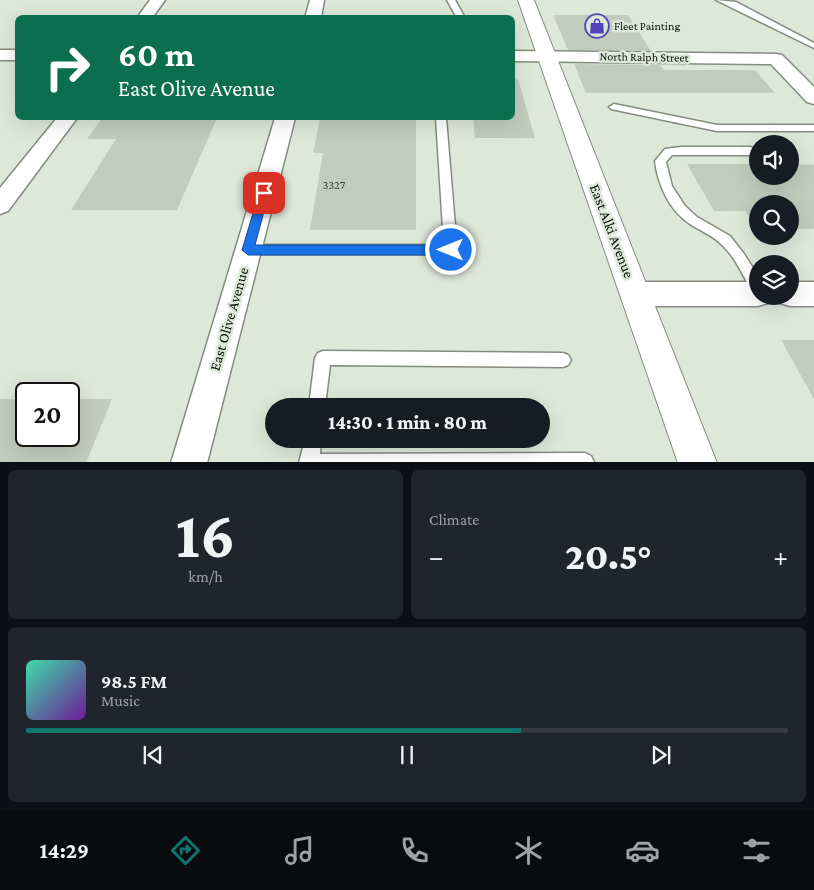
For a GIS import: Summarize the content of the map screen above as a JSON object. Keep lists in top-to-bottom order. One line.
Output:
{"streets":{"street":["North Ralph Street","East Alki Avenue","East Olive Avenue"]},"crossings":[["North Ralph Street","East Alki Avenue"]],"places":{"shop":["Fleet Painting"]},"house_numbers":["3327"],"page":{"turn":["60 m","East Olive Avenue"],"limit":"20","trip":"14:30 · 1 min · 80 m","tile":[["16","km/h"],"Climate"],"heat":["−","20.5°","+"],"song":["98.5 FM","Music"],"tabs":"14:29"}}
